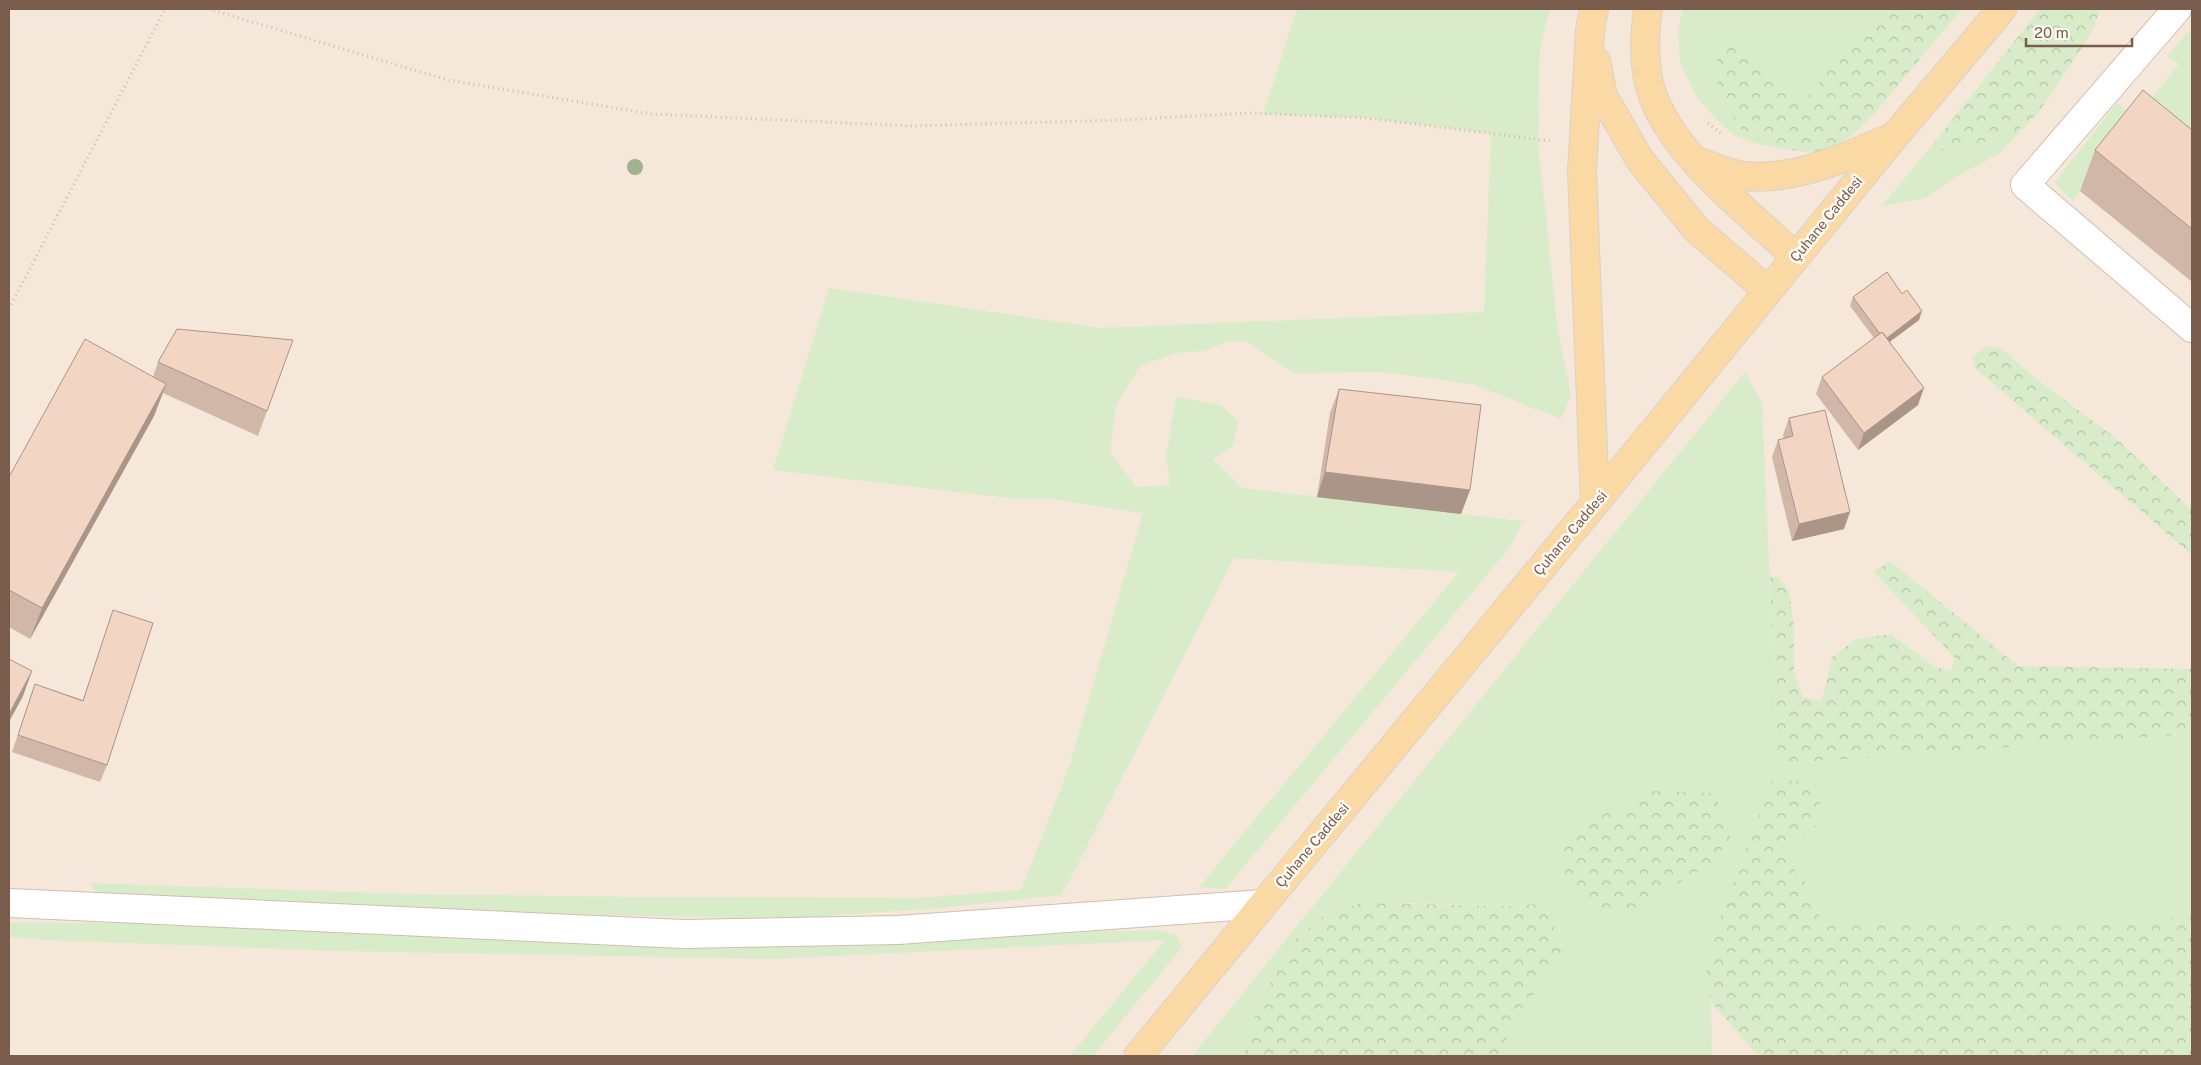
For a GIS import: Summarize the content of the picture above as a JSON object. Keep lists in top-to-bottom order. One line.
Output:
{"streets":{"main road":["Çuhane Caddesi"]},"scale_bar":"20 m"}
